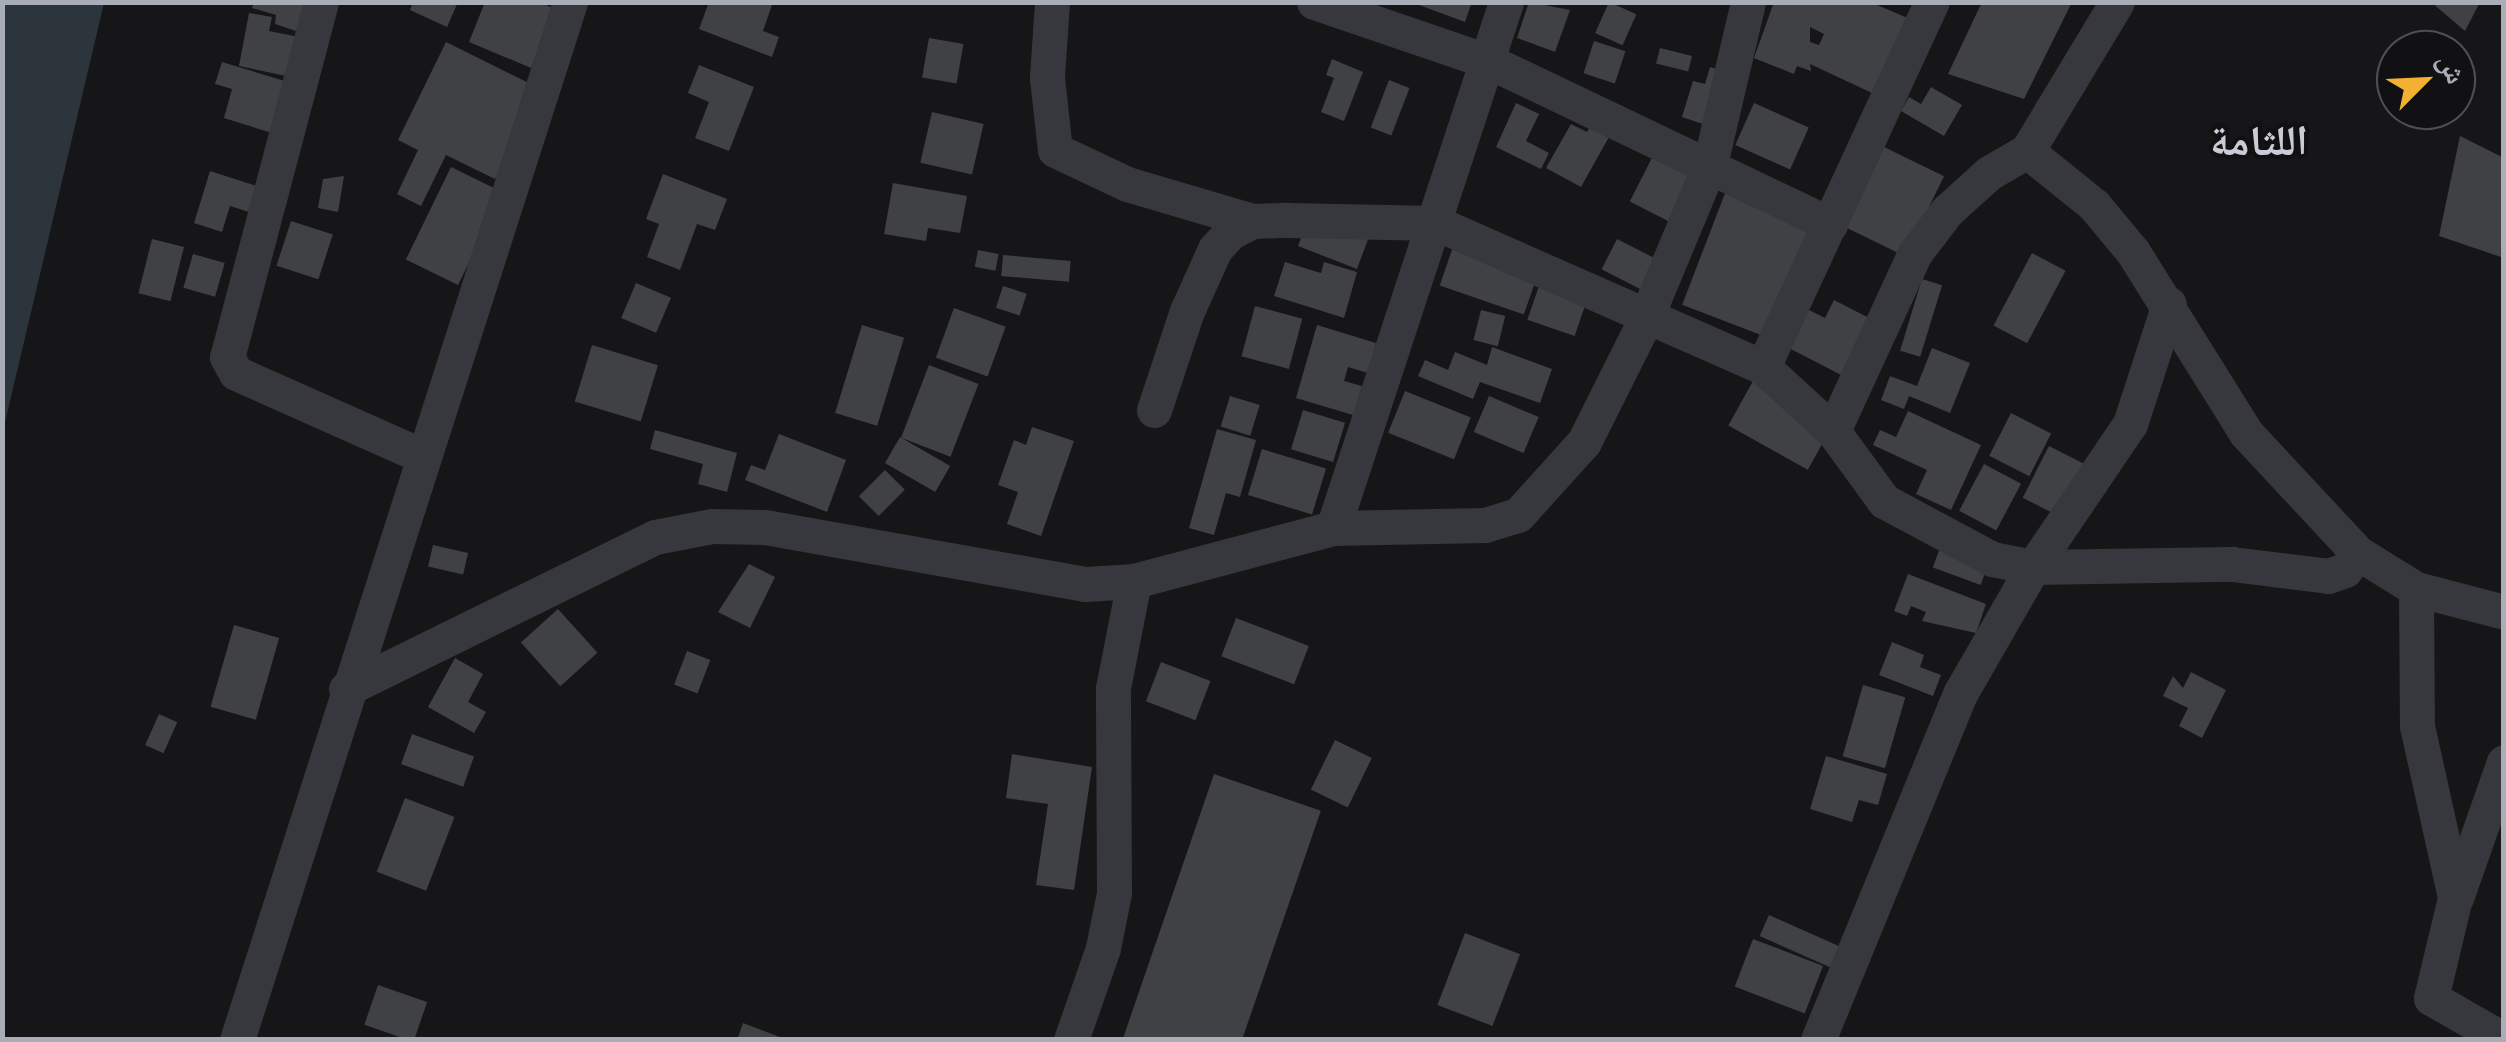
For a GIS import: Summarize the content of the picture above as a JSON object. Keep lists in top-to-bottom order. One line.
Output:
{"districts":["اللثامة"],"north":"top right"}
